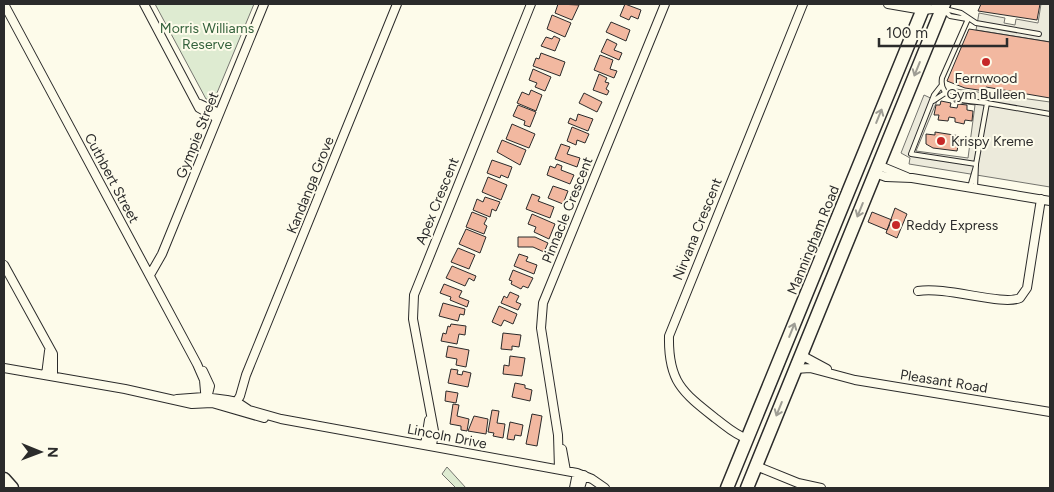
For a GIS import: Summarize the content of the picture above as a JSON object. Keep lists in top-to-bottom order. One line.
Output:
{"streets":{"main road":["Manningham Road"],"street":["Gympie Street","Cuthbert Street","Kandanga Grove","Apex Crescent","Pinnacle Crescent","Nirvana Crescent","Pleasant Road","Lincoln Drive"]},"crossings":[["Gympie Street","Cuthbert Street"],["Cuthbert Street","Lincoln Drive"],["Kandanga Grove","Lincoln Drive"],["Apex Crescent","Lincoln Drive"],["Pinnacle Crescent","Lincoln Drive"],["Nirvana Crescent","Manningham Road"]],"parks":["Morris Williams Reserve"],"places":["Fernwood Gym Bulleen","Krispy Kreme","Reddy Express"],"scale_bar":"100 m","north":"right"}
